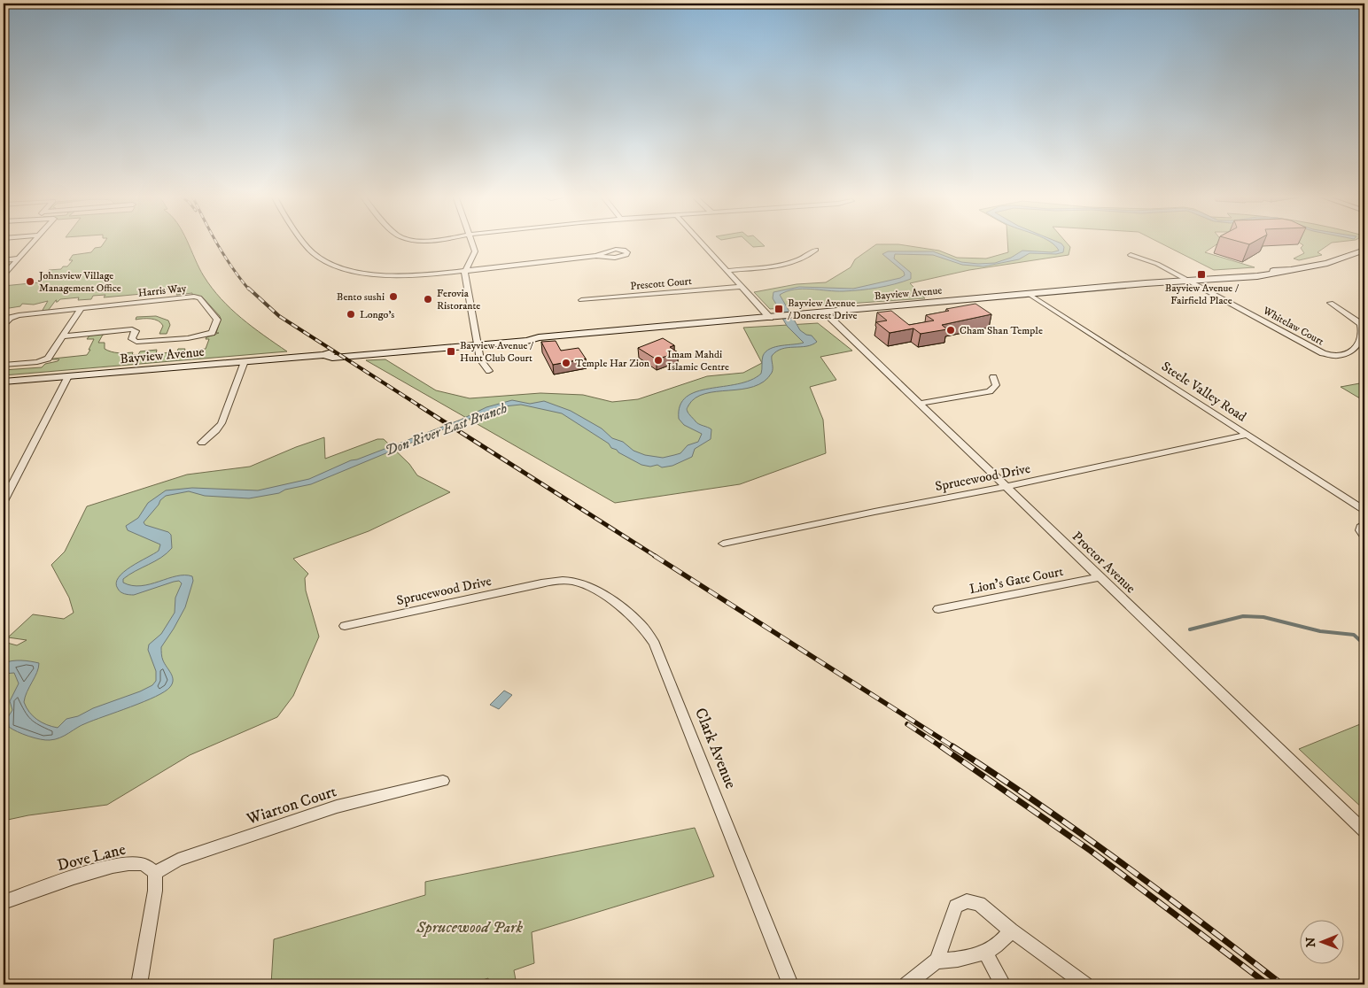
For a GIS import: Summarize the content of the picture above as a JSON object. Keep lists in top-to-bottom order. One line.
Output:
{"streets":{"main road":["Bayview Avenue"],"street":["Prescott Court","Harris Way","Whitelaw Court","Steele Valley Road","Sprucewood Drive","Proctor Avenue","Lion's Gate Court","Clark Avenue","Wiarton Court","Dove Lane"]},"crossings":[["Bayview Avenue","Whitelaw Court"],["Bayview Avenue","Steele Valley Road"],["Bayview Avenue","Proctor Avenue"],["Steele Valley Road","Sprucewood Drive"],["Sprucewood Drive","Proctor Avenue"],["Sprucewood Drive","Clark Avenue"],["Proctor Avenue","Lion's Gate Court"],["Wiarton Court","Dove Lane"]],"water":["Don River East Branch"],"parks":["Sprucewood Park"],"places":{"transit":["Bayview Avenue / Fairfield Place","Bayview Avenue / Doncrest Drive","Bayview Avenue / Hunt Club Court"],"other":["Johnsview Village Management Office","Bento sushi","Ferovia Ristorante","Longo's","Cham Shan Temple","Imam Mahdi Islamic Centre","Temple Har Zion"]},"north":"left"}
